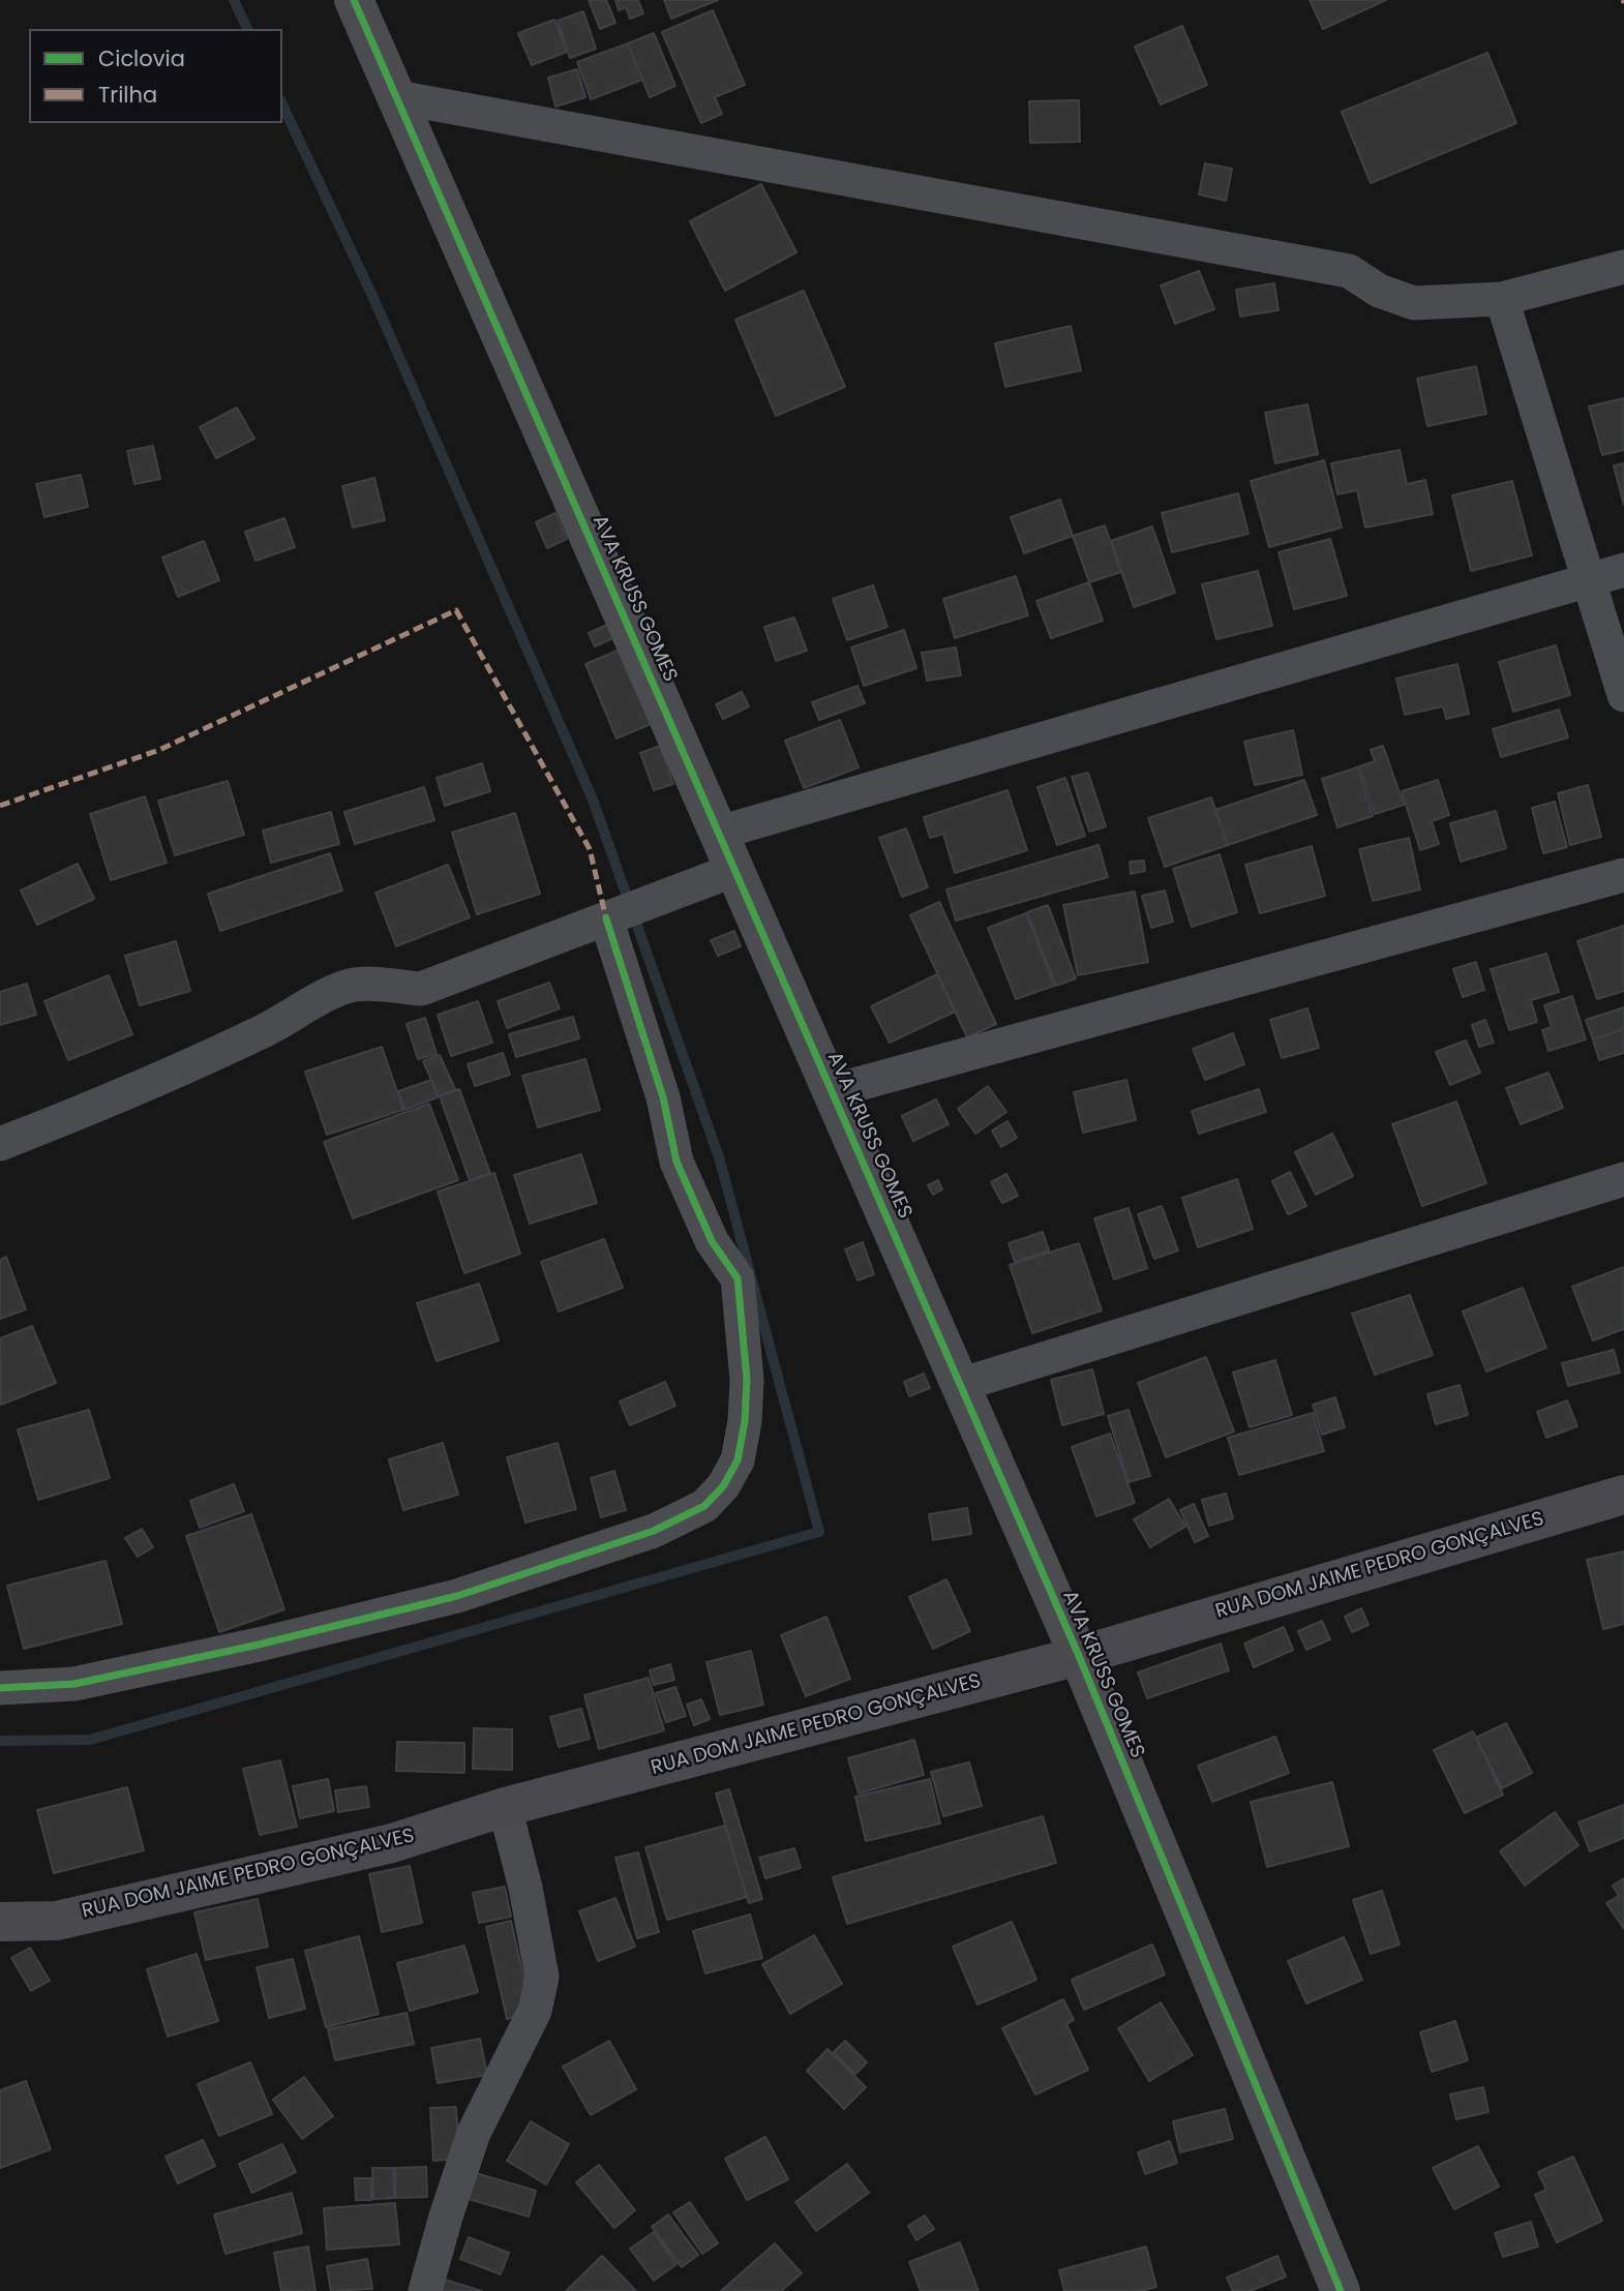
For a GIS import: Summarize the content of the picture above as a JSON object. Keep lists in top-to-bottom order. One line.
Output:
{"streets":{"main road":["RUA DOM JAIME PEDRO GONÇALVES"],"street":["AVA KRUSS GOMES"]},"crossings":[["AVA KRUSS GOMES","RUA DOM JAIME PEDRO GONÇALVES"]],"legend":["Ciclovia","Trilha"]}
